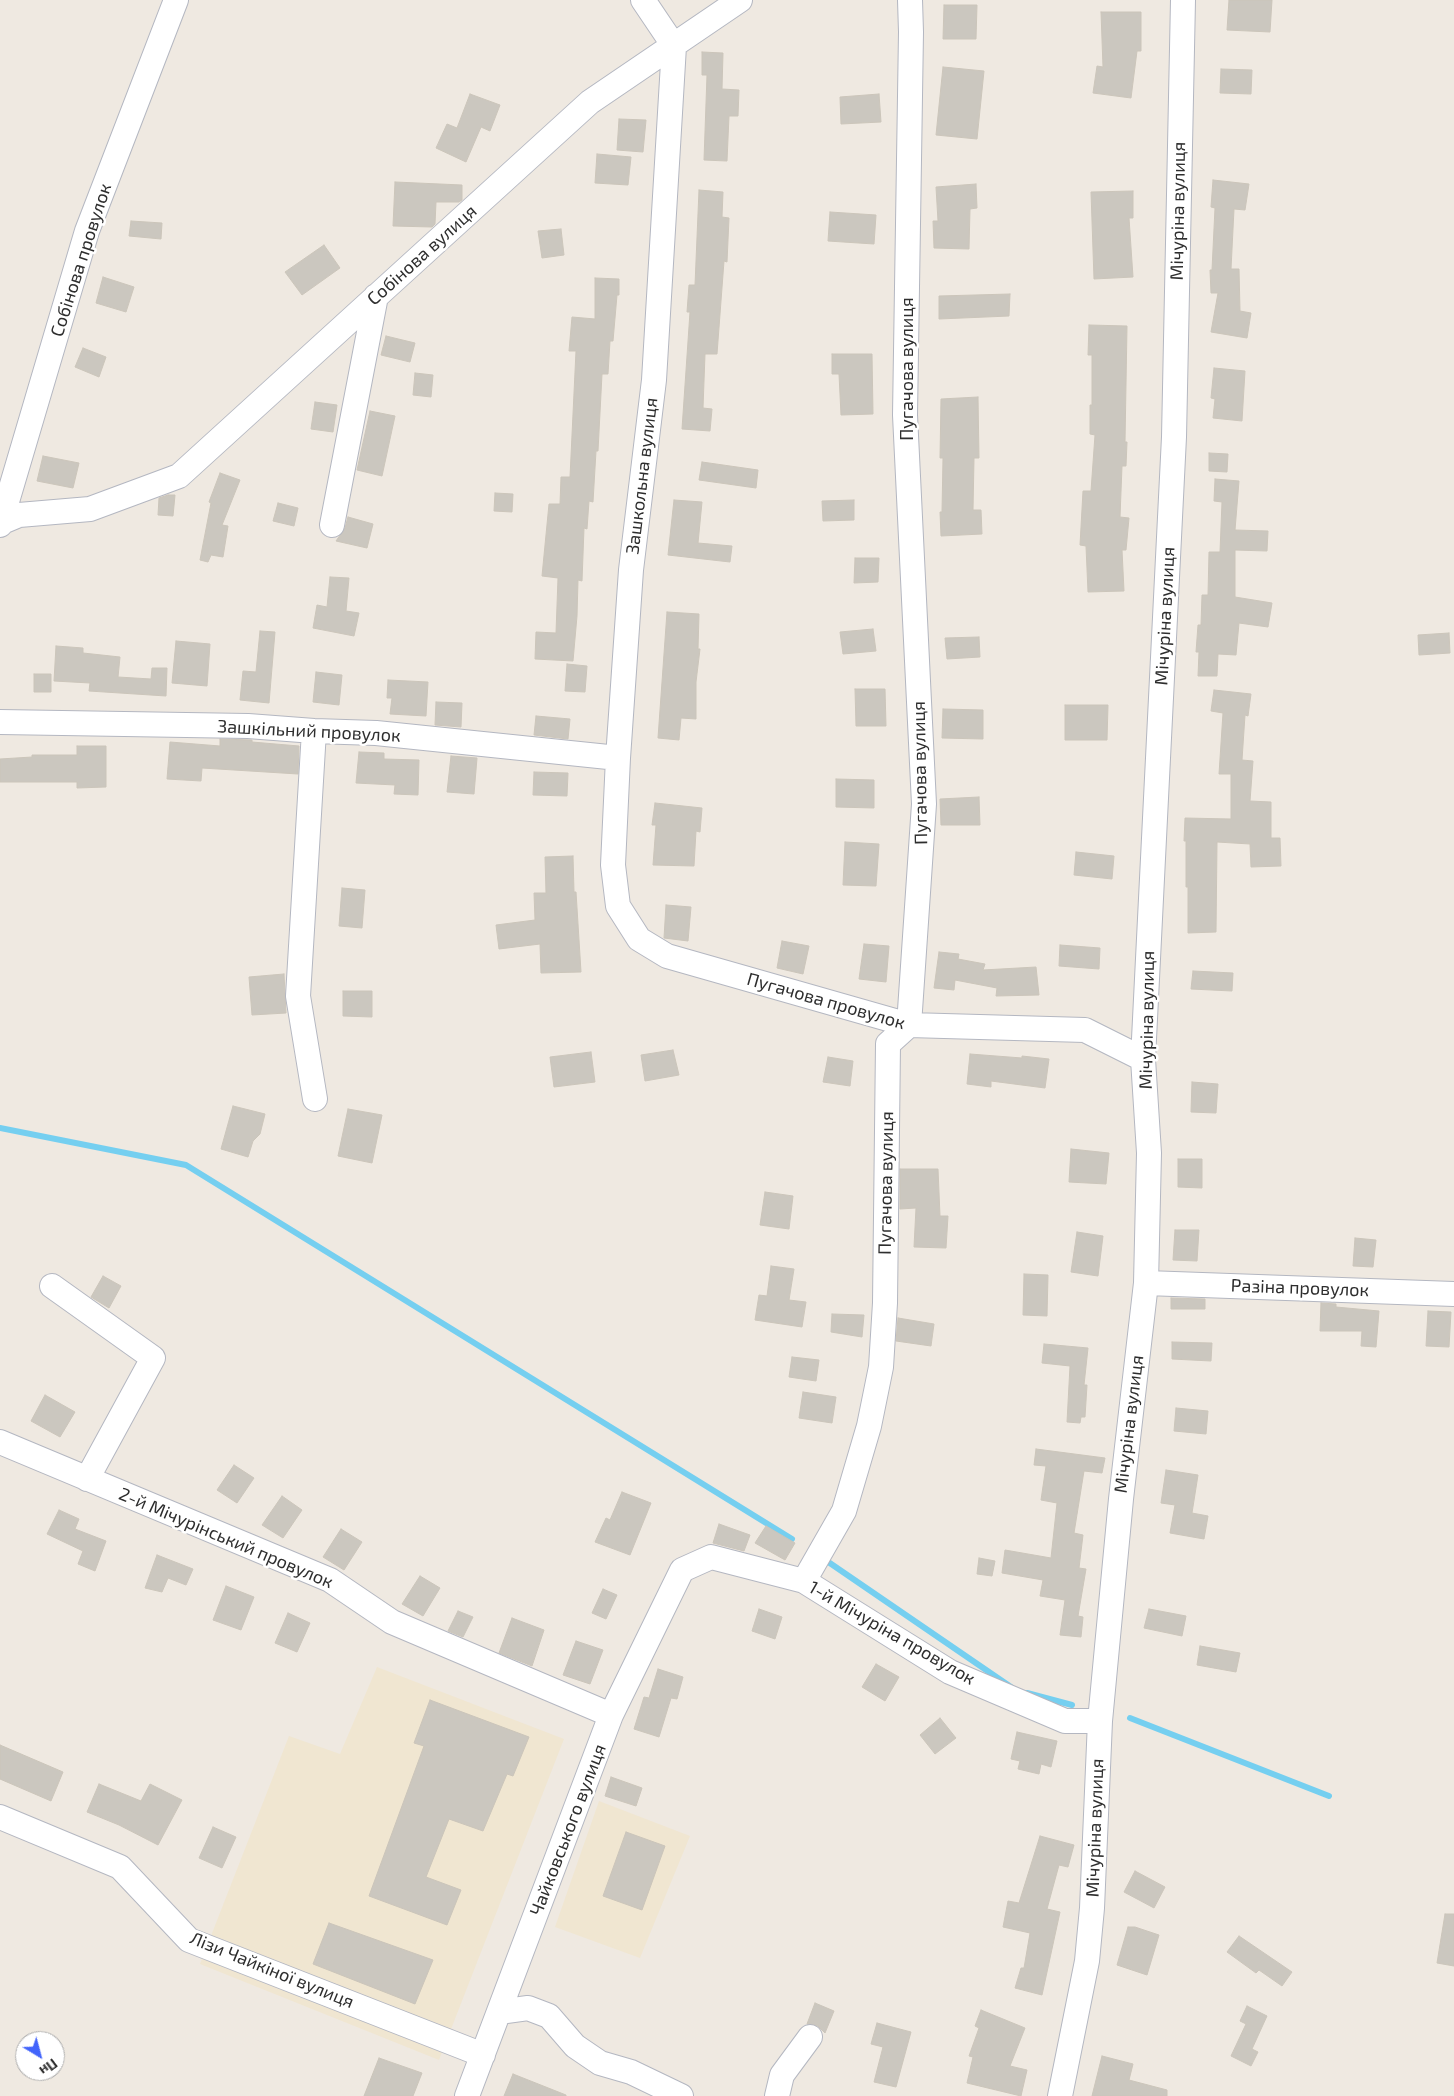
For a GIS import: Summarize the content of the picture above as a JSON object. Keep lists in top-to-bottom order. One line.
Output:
{"streets":{"street":["Мічуріна вулиця","Собінова вулиця","Собінова провулок","Пугачова вулиця","Зашкольна вулиця","Зашкільний провулок","Пугачова провулок","Разіна провулок","2-й Мічурінський провулок","1-й Мічуріна провулок","Чайковського вулиця","Лізи Чайкіної вулиця"]},"crossings":[["Мічуріна вулиця","Пугачова провулок"],["Мічуріна вулиця","Разіна провулок"],["Мічуріна вулиця","1-й Мічуріна провулок"],["Собінова вулиця","Собінова провулок"],["Собінова вулиця","Зашкольна вулиця"],["Пугачова вулиця","Пугачова провулок"],["Пугачова вулиця","1-й Мічуріна провулок"],["Зашкольна вулиця","Зашкільний провулок"],["Зашкольна вулиця","Пугачова провулок"],["2-й Мічурінський провулок","Чайковського вулиця"],["1-й Мічуріна провулок","Чайковського вулиця"],["Чайковського вулиця","Лізи Чайкіної вулиця"]],"north":"bottom right"}
